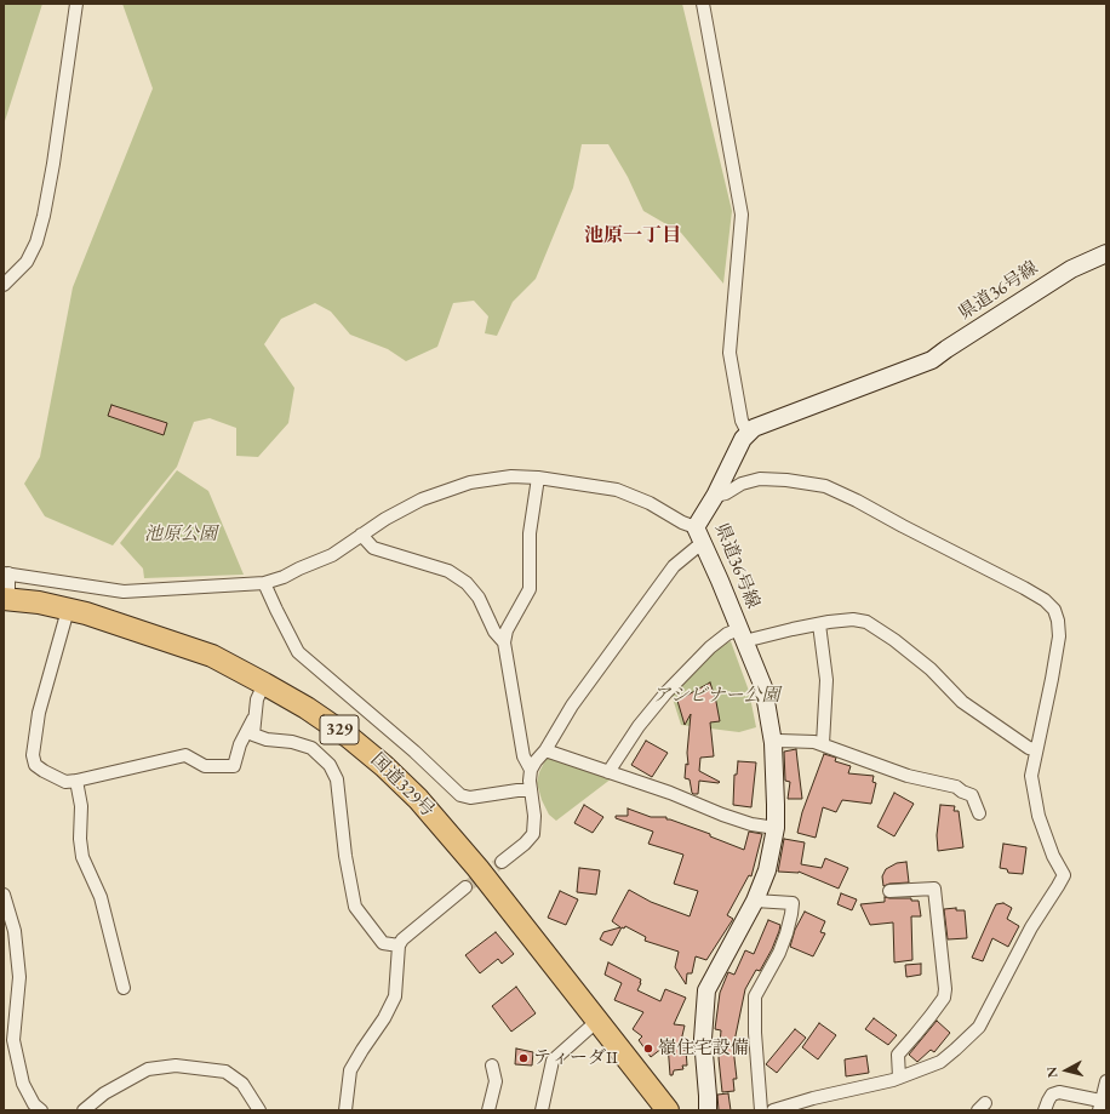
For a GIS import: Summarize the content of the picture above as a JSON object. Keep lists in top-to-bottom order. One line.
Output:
{"streets":{"highway":["329","国道329号"],"main road":["県道36号線"]},"districts":["池原一丁目"],"parks":["池原公園","アシビナー公園"],"places":["嶺住宅設備","ティーダⅡ"],"north":"left"}
